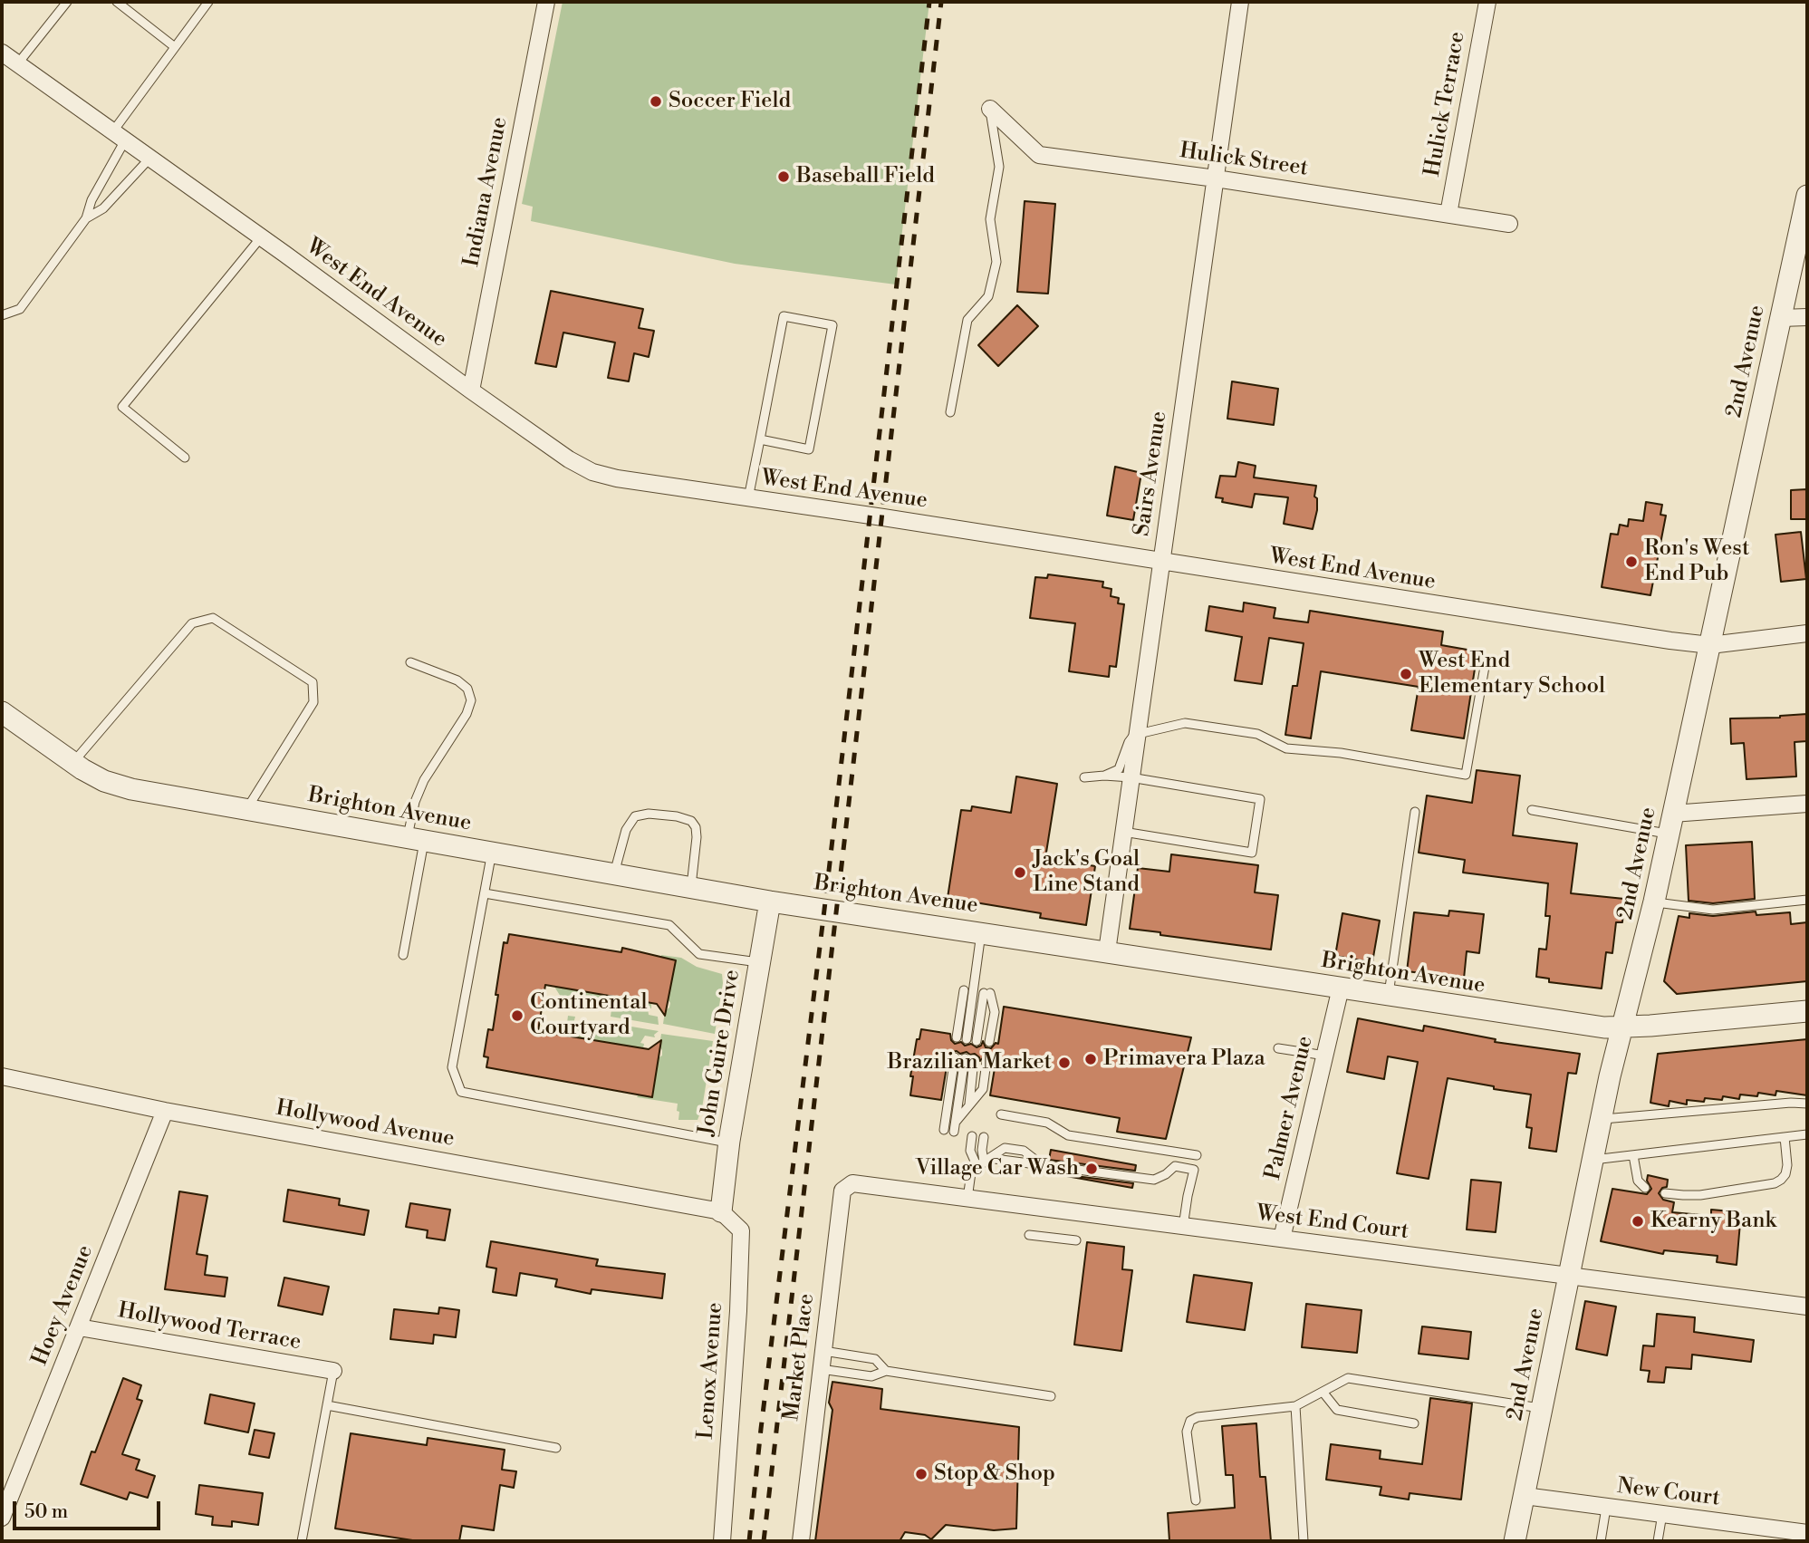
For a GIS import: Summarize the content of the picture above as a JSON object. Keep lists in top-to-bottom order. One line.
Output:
{"streets":{"street":["Hulick Terrace","Hulick Street","Indiana Avenue","West End Avenue","2nd Avenue","Sairs Avenue","Brighton Avenue","John Guire Drive","Palmer Avenue","Hollywood Avenue","West End Court","Hoey Avenue","Hollywood Terrace","Market Place","Lenox Avenue","New Court"]},"crossings":[["Hulick Terrace","Hulick Street"],["Hulick Street","Sairs Avenue"],["Indiana Avenue","West End Avenue"],["West End Avenue","2nd Avenue"],["West End Avenue","Sairs Avenue"],["2nd Avenue","Brighton Avenue"],["2nd Avenue","West End Court"],["2nd Avenue","New Court"],["Sairs Avenue","Brighton Avenue"],["Brighton Avenue","John Guire Drive"],["Brighton Avenue","Palmer Avenue"],["John Guire Drive","Hollywood Avenue"],["John Guire Drive","Lenox Avenue"],["Palmer Avenue","West End Court"],["Hollywood Avenue","Hoey Avenue"],["Hollywood Avenue","Lenox Avenue"],["West End Court","Market Place"],["Hoey Avenue","Hollywood Terrace"]],"places":["Soccer Field","Baseball Field","Ron's West End Pub","West End Elementary School","Jack's Goal Line Stand","Continental Courtyard","Primavera Plaza","Brazilian Market","Village Car Wash","Kearny Bank","Stop & Shop"],"scale_bar":"50 m"}
